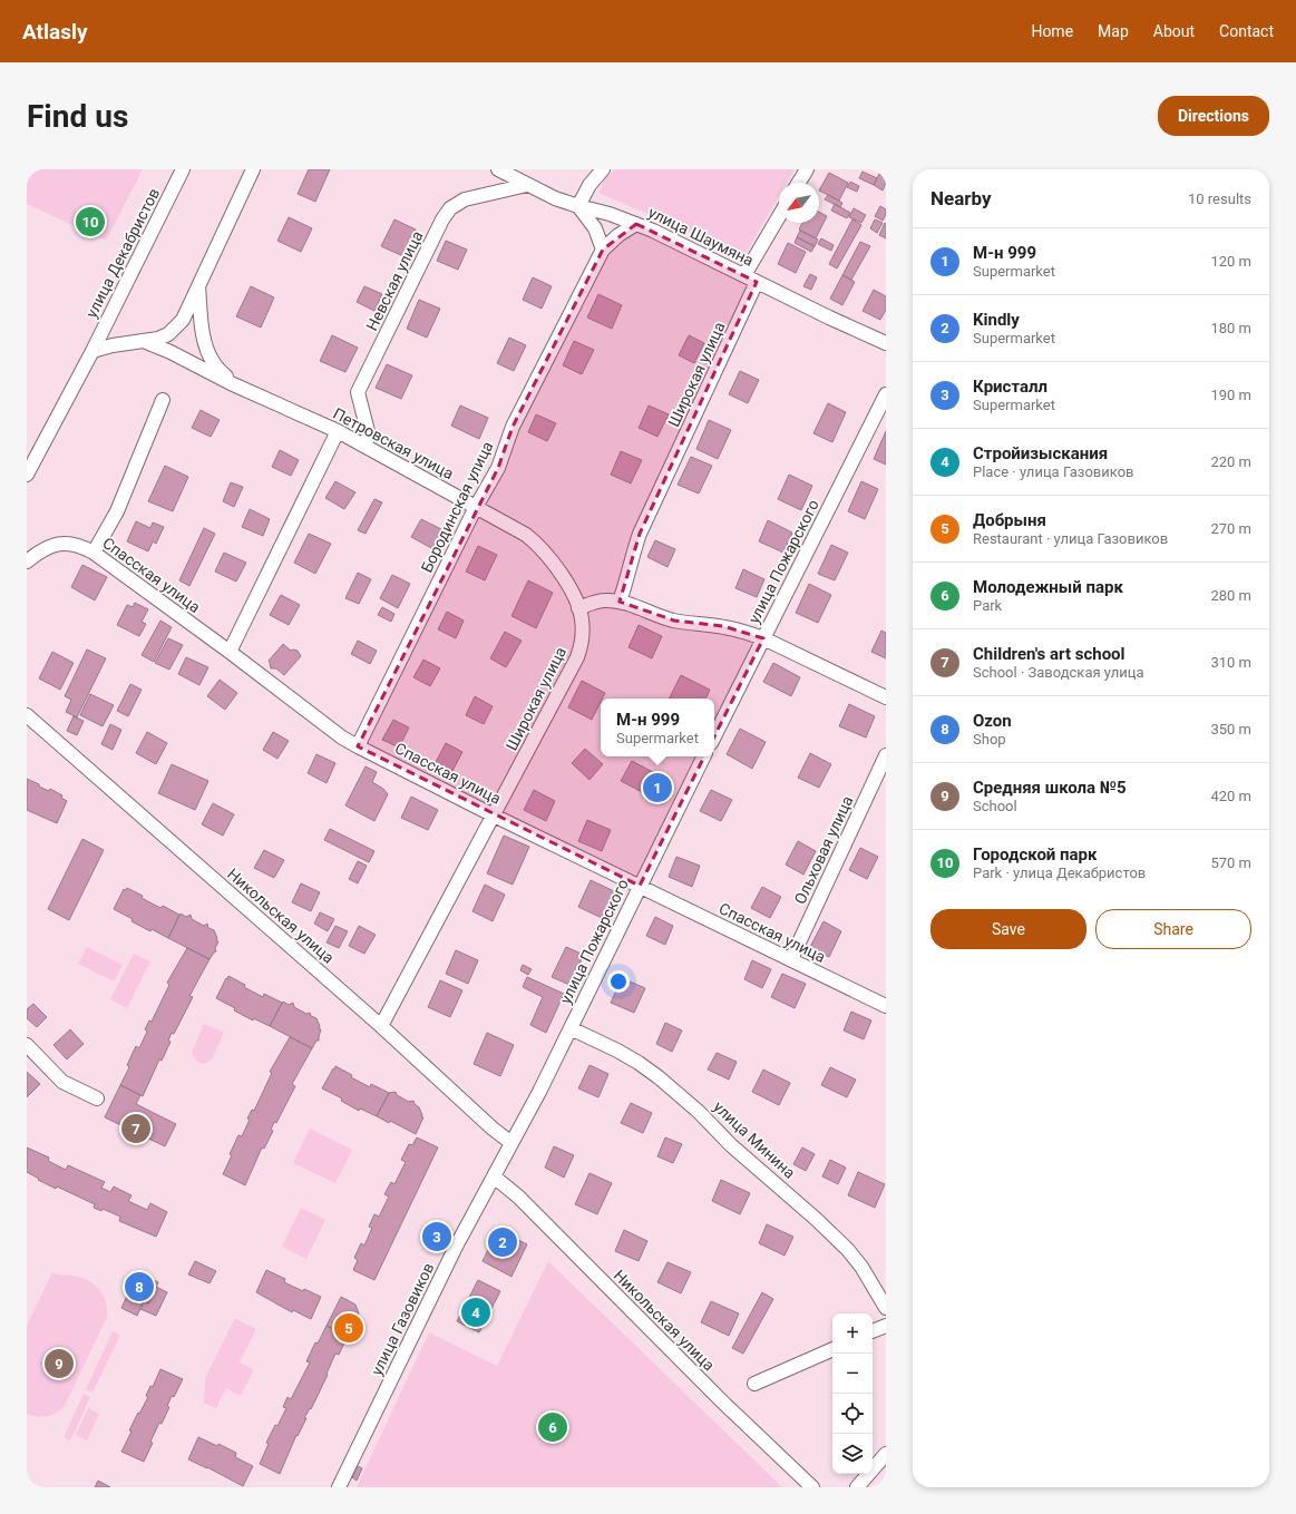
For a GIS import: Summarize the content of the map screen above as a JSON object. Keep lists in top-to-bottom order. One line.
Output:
{"streets":{"street":["улица Шаумяна","улица Декабристов","Невская улица","Широкая улица","Петровская улица","Бородинская улица","улица Пожарского","Спасская улица","Ольховая улица","Никольская улица","улица Минина","улица Газовиков"]},"crossings":[["улица Шаумяна","Невская улица"],["улица Шаумяна","Широкая улица"],["улица Шаумяна","Бородинская улица"],["Невская улица","Петровская улица"],["Широкая улица","Петровская улица"],["Широкая улица","Спасская улица"],["Широкая улица","Никольская улица"],["Петровская улица","Бородинская улица"],["Бородинская улица","Спасская улица"],["улица Пожарского","Спасская улица"],["улица Пожарского","Никольская улица"],["улица Пожарского","улица Минина"],["улица Пожарского","улица Газовиков"],["Спасская улица","Ольховая улица"],["Никольская улица","улица Газовиков"]],"north":"bottom left","page":{"header":"Atlasly","nav":["Home","Map","About","Contact"],"buttons":["Directions",["Save","Share"]],"title":"Find us","heading":["Nearby","10 results"],"pins":["10","1","7","3","2","8","4","5","9","6"],"list":[{"mark":"1","name":"М-н 999","note":"Supermarket","value":"120 m"},{"mark":"2","name":"Kindly","note":"Supermarket","value":"180 m"},{"mark":"3","name":"Кристалл","note":"Supermarket","value":"190 m"},{"mark":"4","name":"Стройизыскания","note":"Place · улица Газовиков","value":"220 m"},{"mark":"5","name":"Добрыня","note":"Restaurant · улица Газовиков","value":"270 m"},{"mark":"6","name":"Молодежный парк","note":"Park","value":"280 m"},{"mark":"7","name":"Children's art school","note":"School · Заводская улица","value":"310 m"},{"mark":"8","name":"Ozon","note":"Shop","value":"350 m"},{"mark":"9","name":"Средняя школа №5","note":"School","value":"420 m"},{"mark":"10","name":"Городской парк","note":"Park · улица Декабристов","value":"570 m"}],"popup":["М-н 999","Supermarket"],"map_buttons":["+","−"]}}
